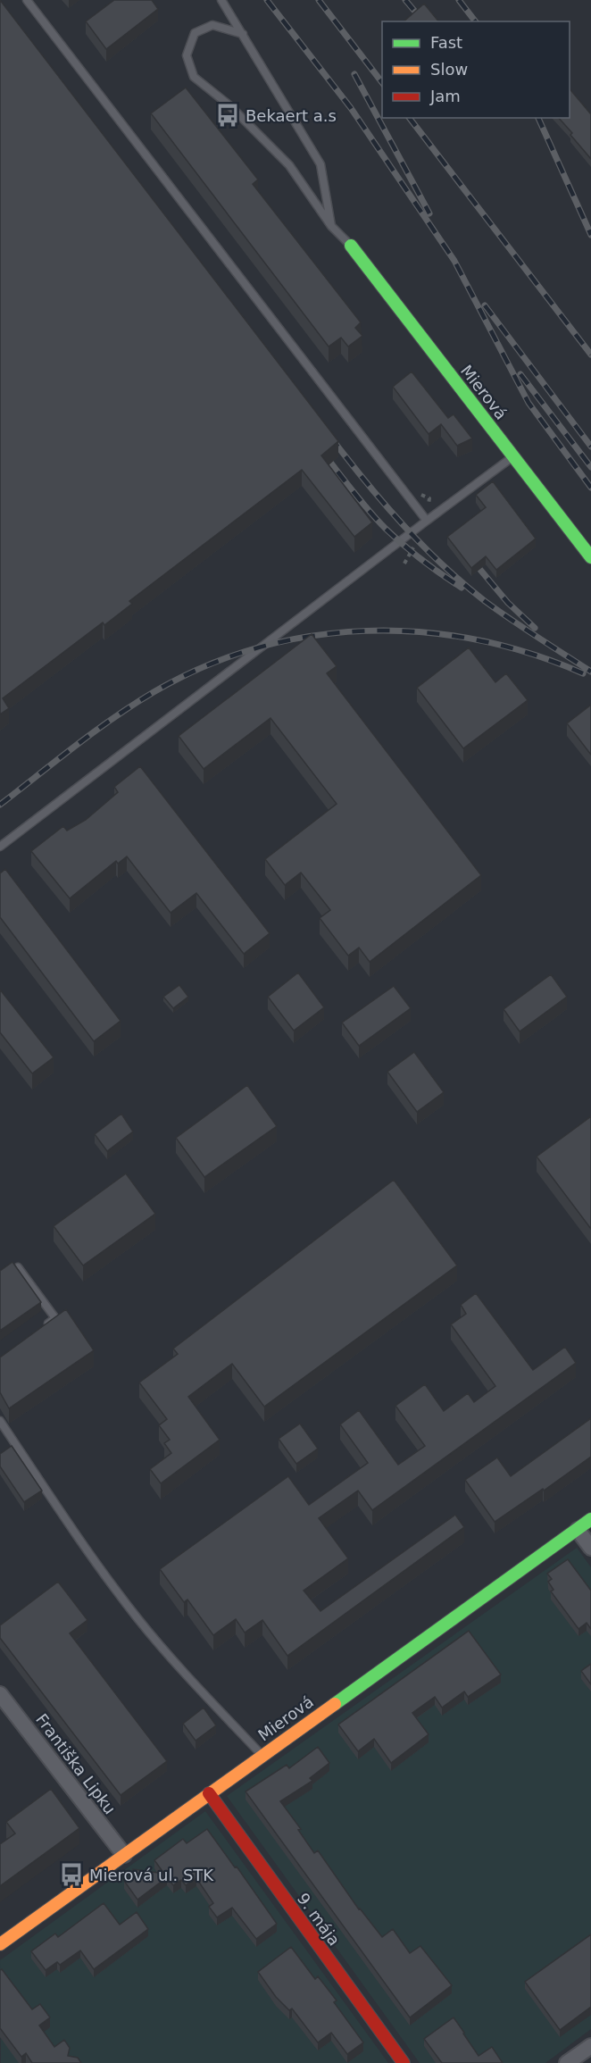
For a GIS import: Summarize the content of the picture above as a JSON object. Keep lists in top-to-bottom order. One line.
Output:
{"streets":{"street":["Mierová","Františka Lipku","9. mája"]},"crossings":[["Mierová","Františka Lipku"],["Mierová","9. mája"]],"places":{"bus stop":["Bekaert a.s","Mierová ul. STK"]},"legend":["Fast","Slow","Jam"]}
